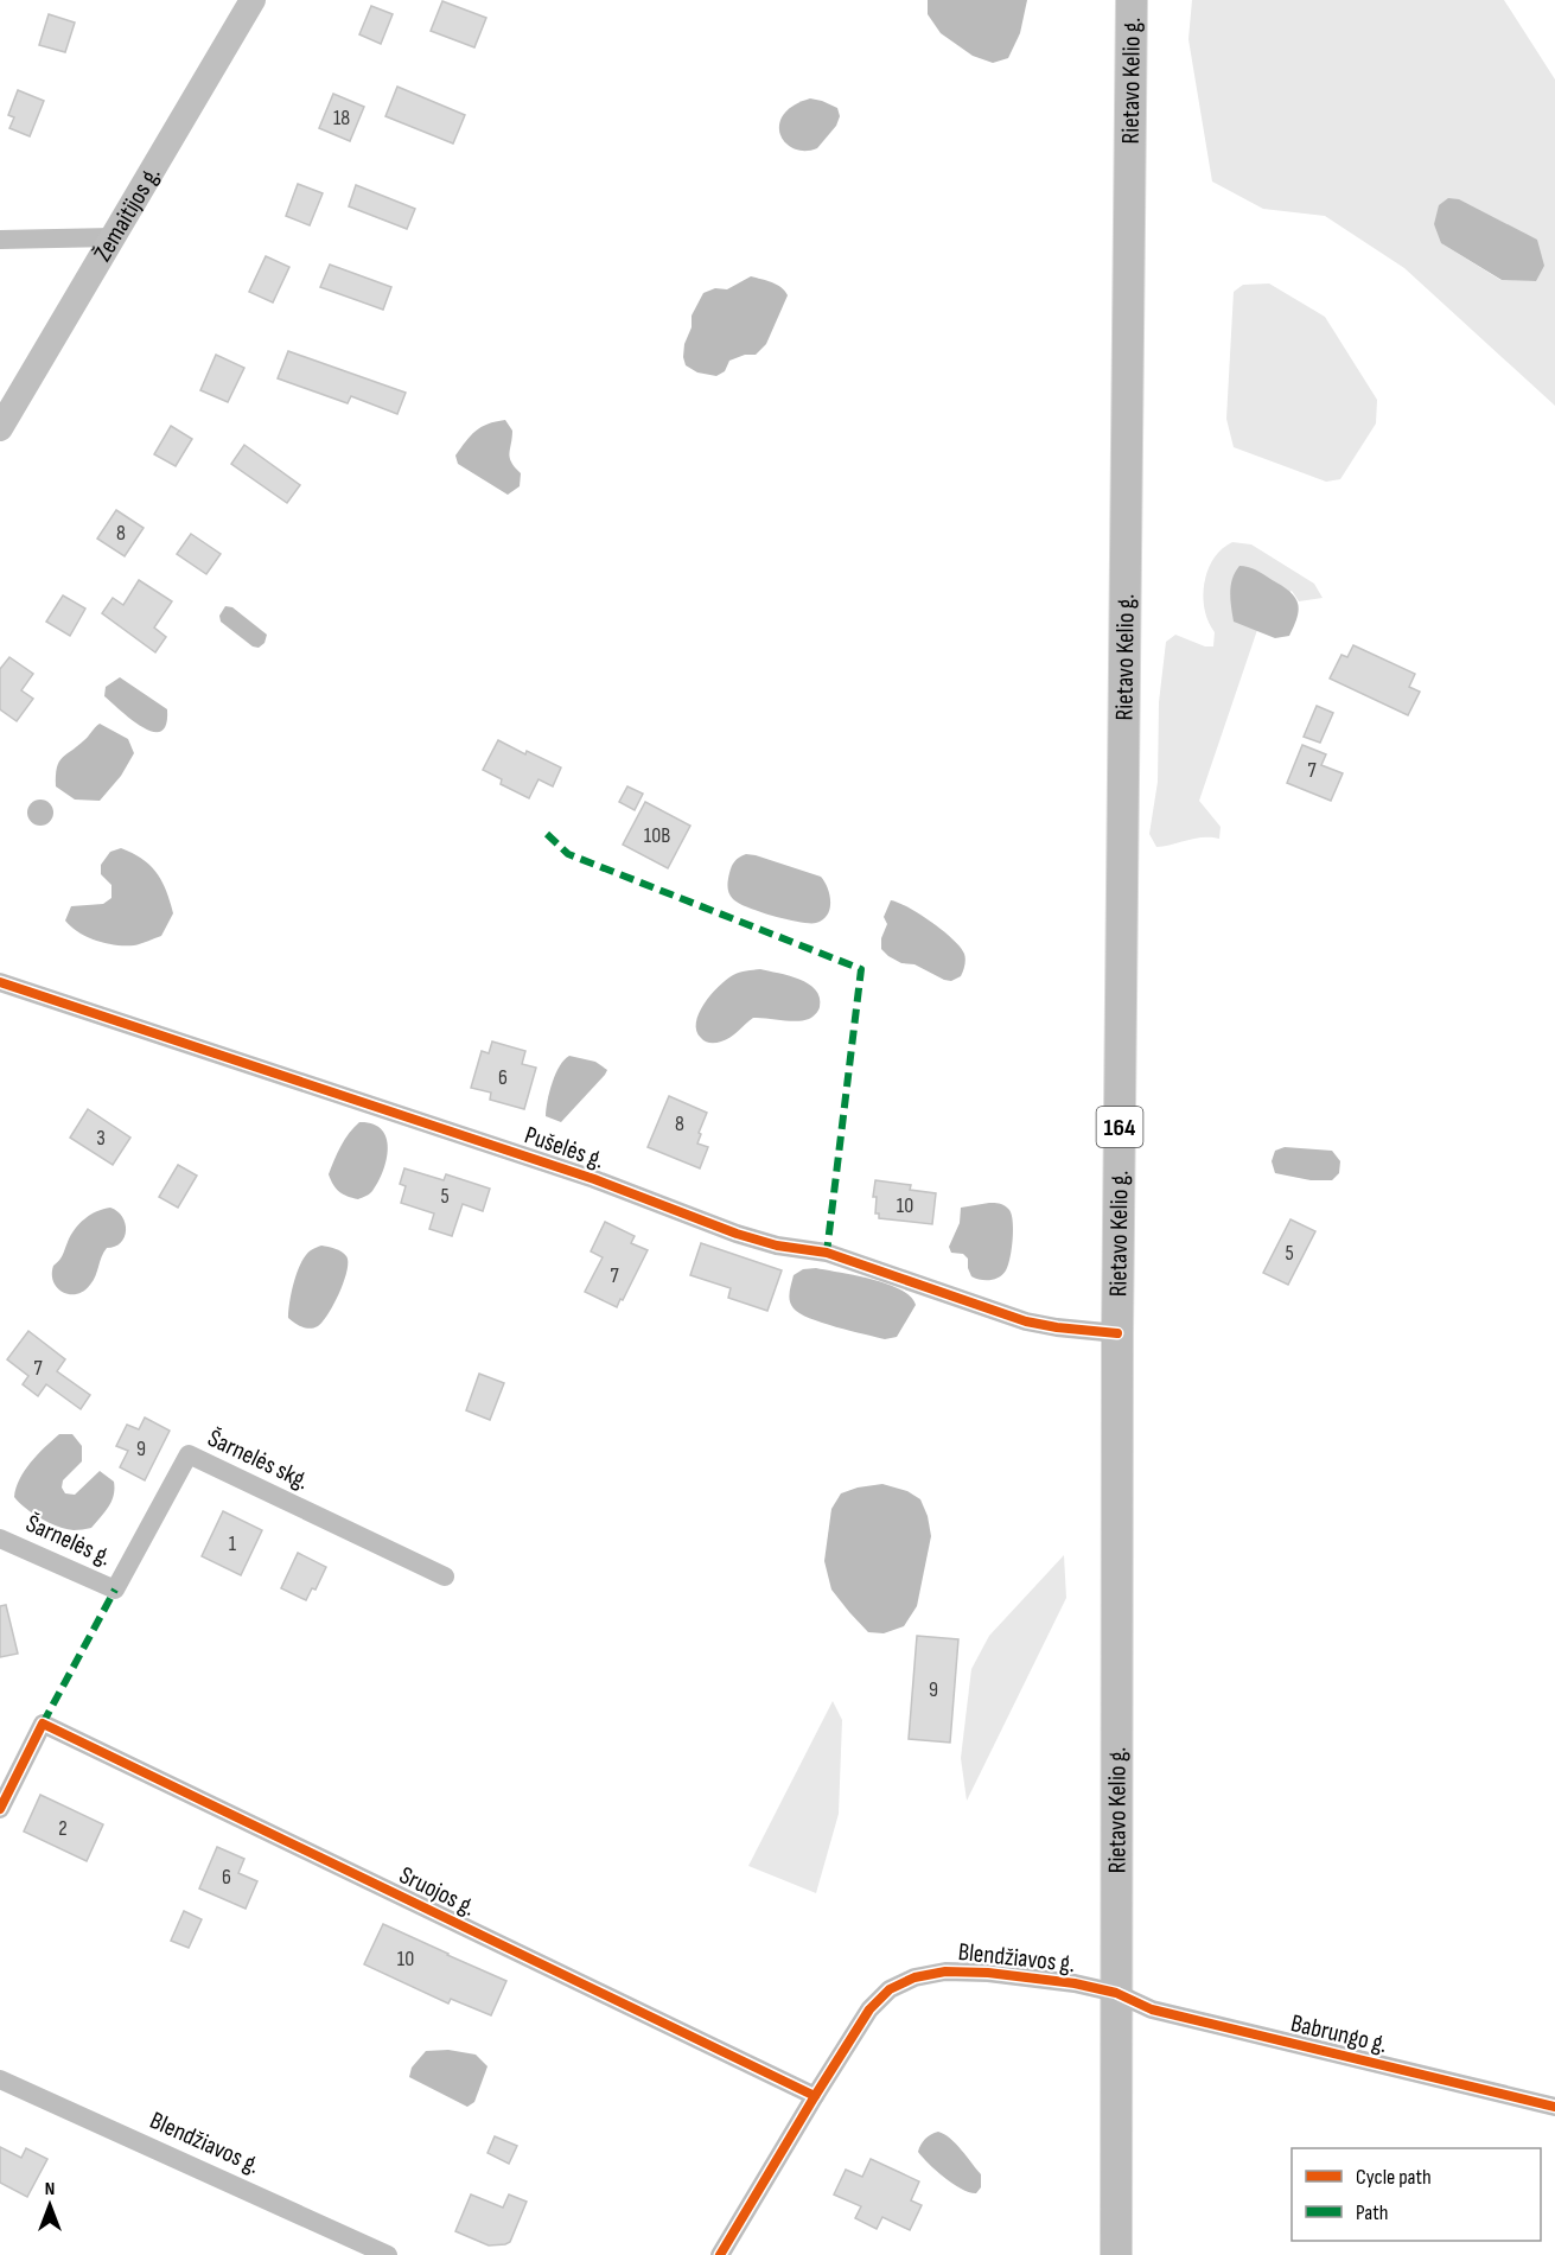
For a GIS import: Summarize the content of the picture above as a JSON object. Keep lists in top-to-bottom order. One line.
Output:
{"streets":{"main road":["Rietavo Kelio g.","Žemaitijos g.","164"],"street":["Pušelės g.","Šarnelės skg.","Šarnelės g.","Sruojos g.","Blendžiavos g.","Babrungo g."]},"crossings":[["Rietavo Kelio g.","Pušelės g."],["Rietavo Kelio g.","Blendžiavos g."],["Rietavo Kelio g.","Babrungo g."],["Šarnelės skg.","Šarnelės g."],["Sruojos g.","Blendžiavos g."],["Blendžiavos g.","Babrungo g."]],"house_numbers":["18","8","7","10B","6","8","3","5","10","5","7","7","9","1","9","2","6","10"],"legend":["Cycle path","Path"],"north":"top"}
